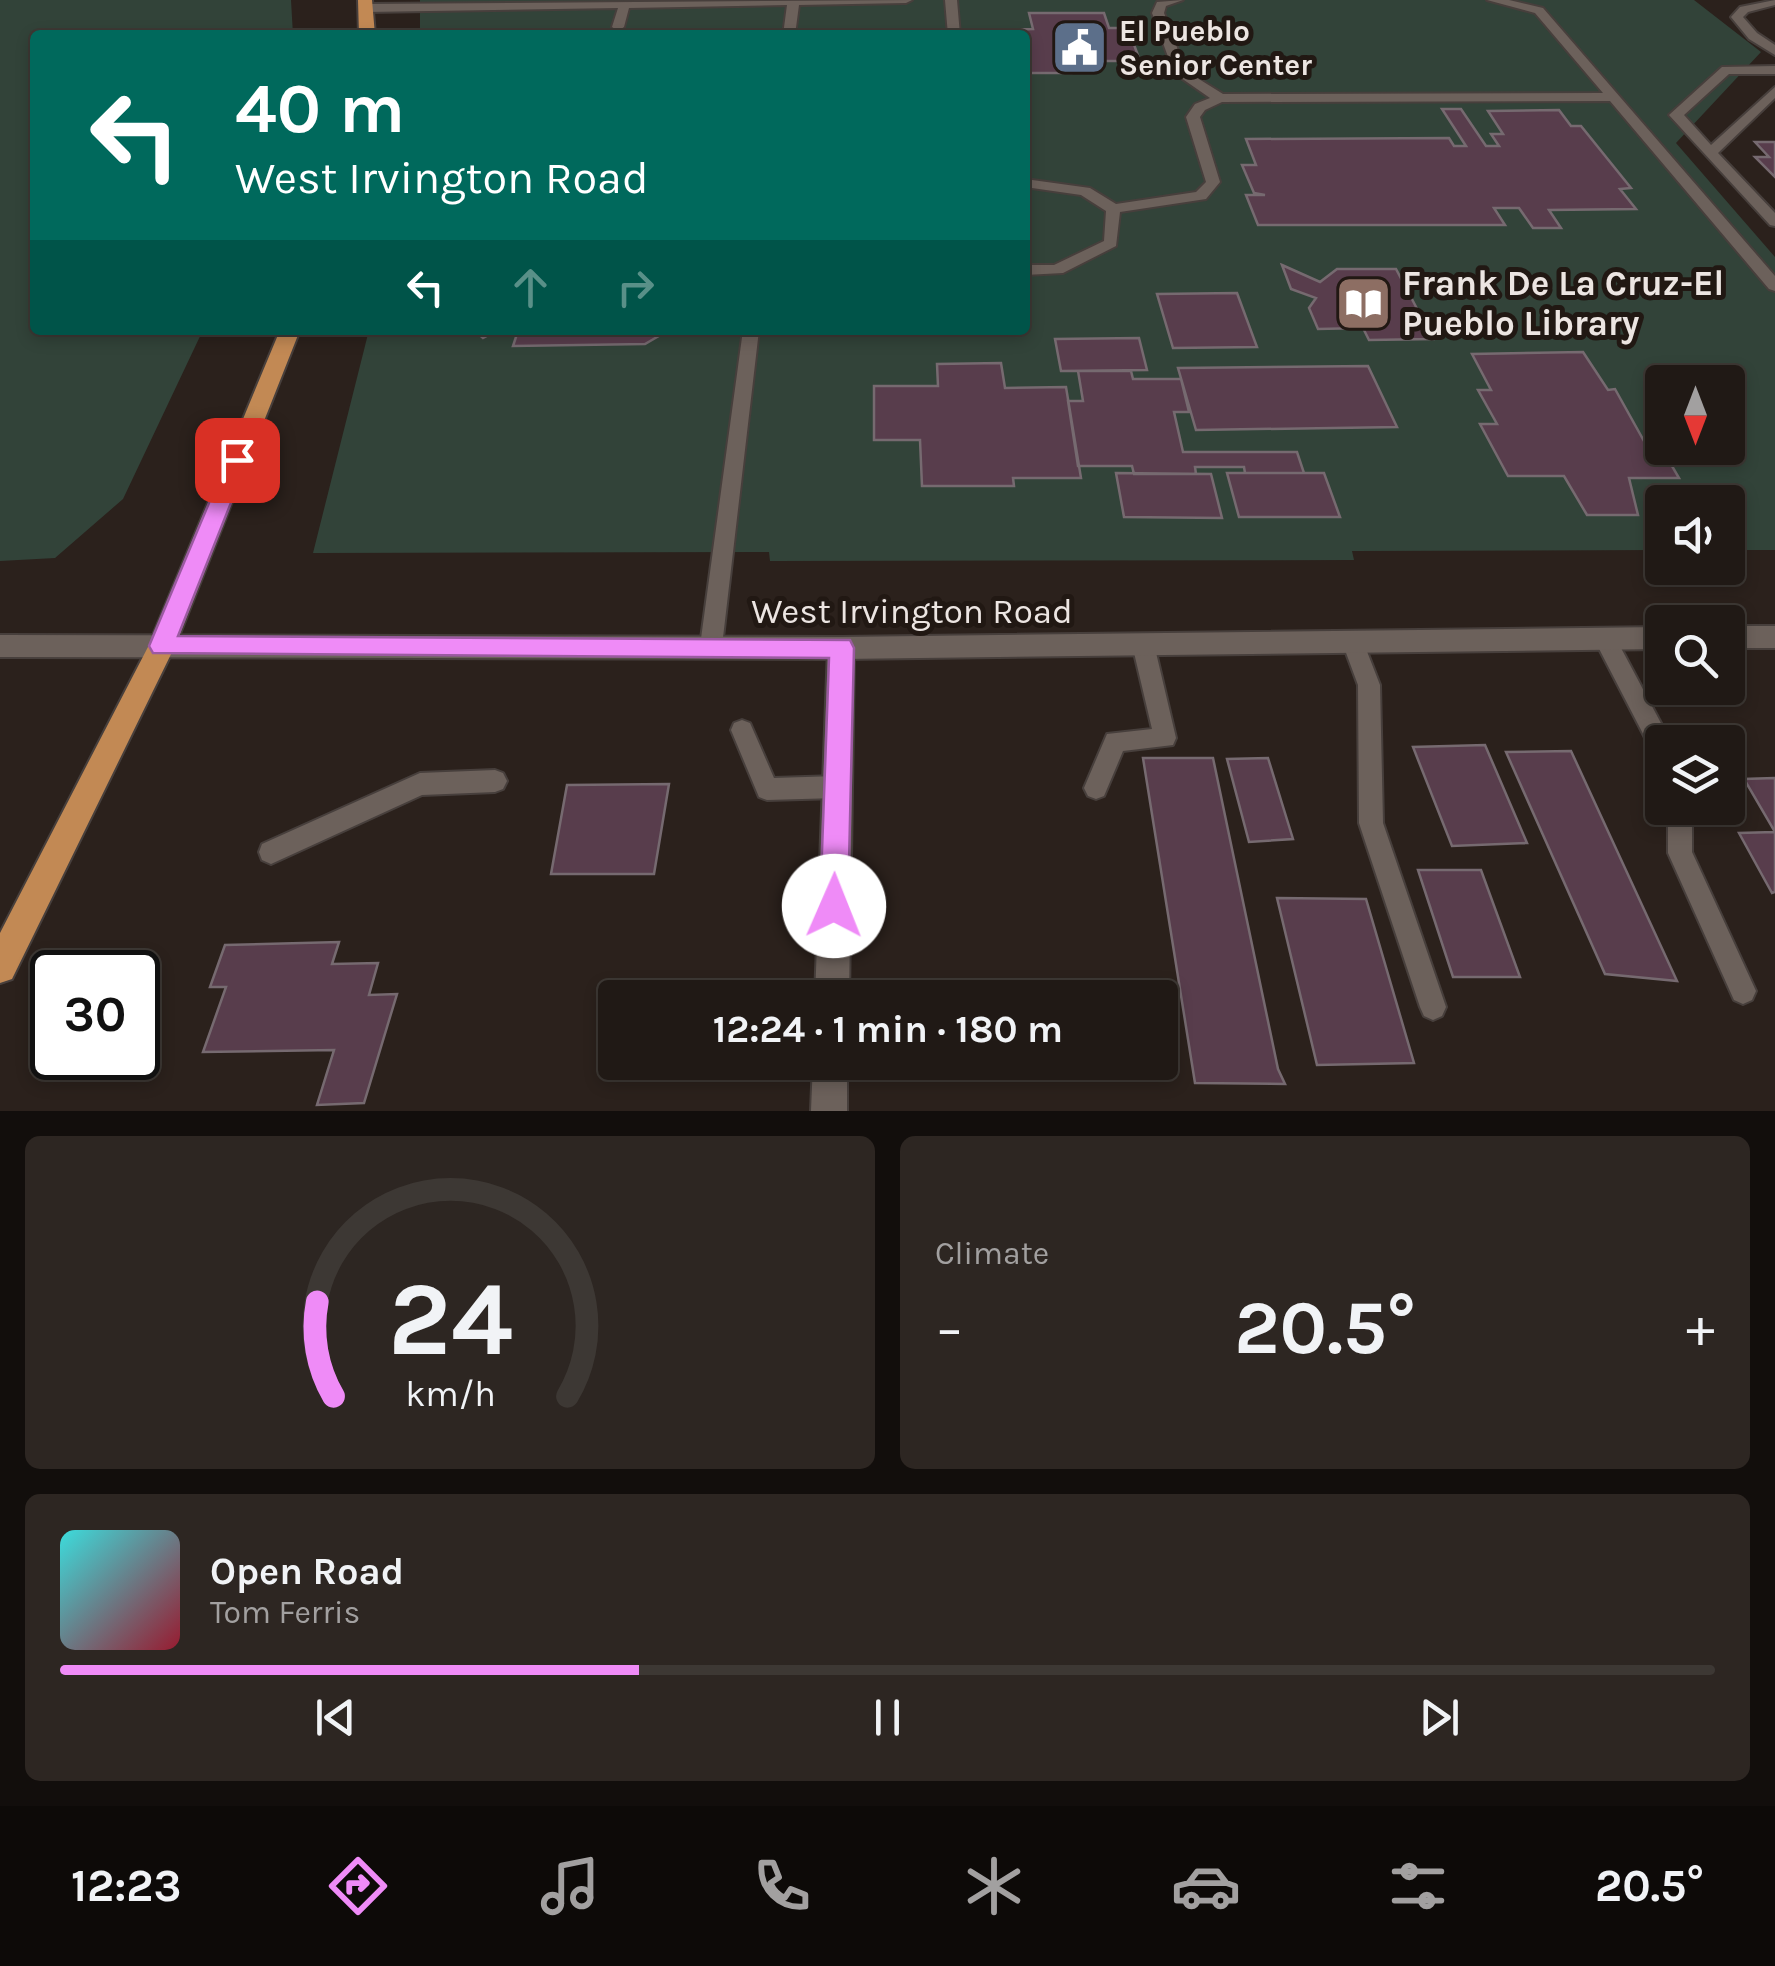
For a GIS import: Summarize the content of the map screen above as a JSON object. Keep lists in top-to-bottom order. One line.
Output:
{"streets":{"main road":["West Irvington Road"]},"places":{"public building":["El Pueblo Senior Center"],"library":["Frank De La Cruz-El Pueblo Library"]},"north":"bottom","page":{"turn":["40 m","West Irvington Road"],"limit":"30","trip":"12:24 · 1 min · 180 m","tile":"Climate","heat":["−","20.5°","+"],"song":["Open Road","Tom Ferris"],"tabs":["12:23","20.5°"],"gauge":["24","km/h"]}}
